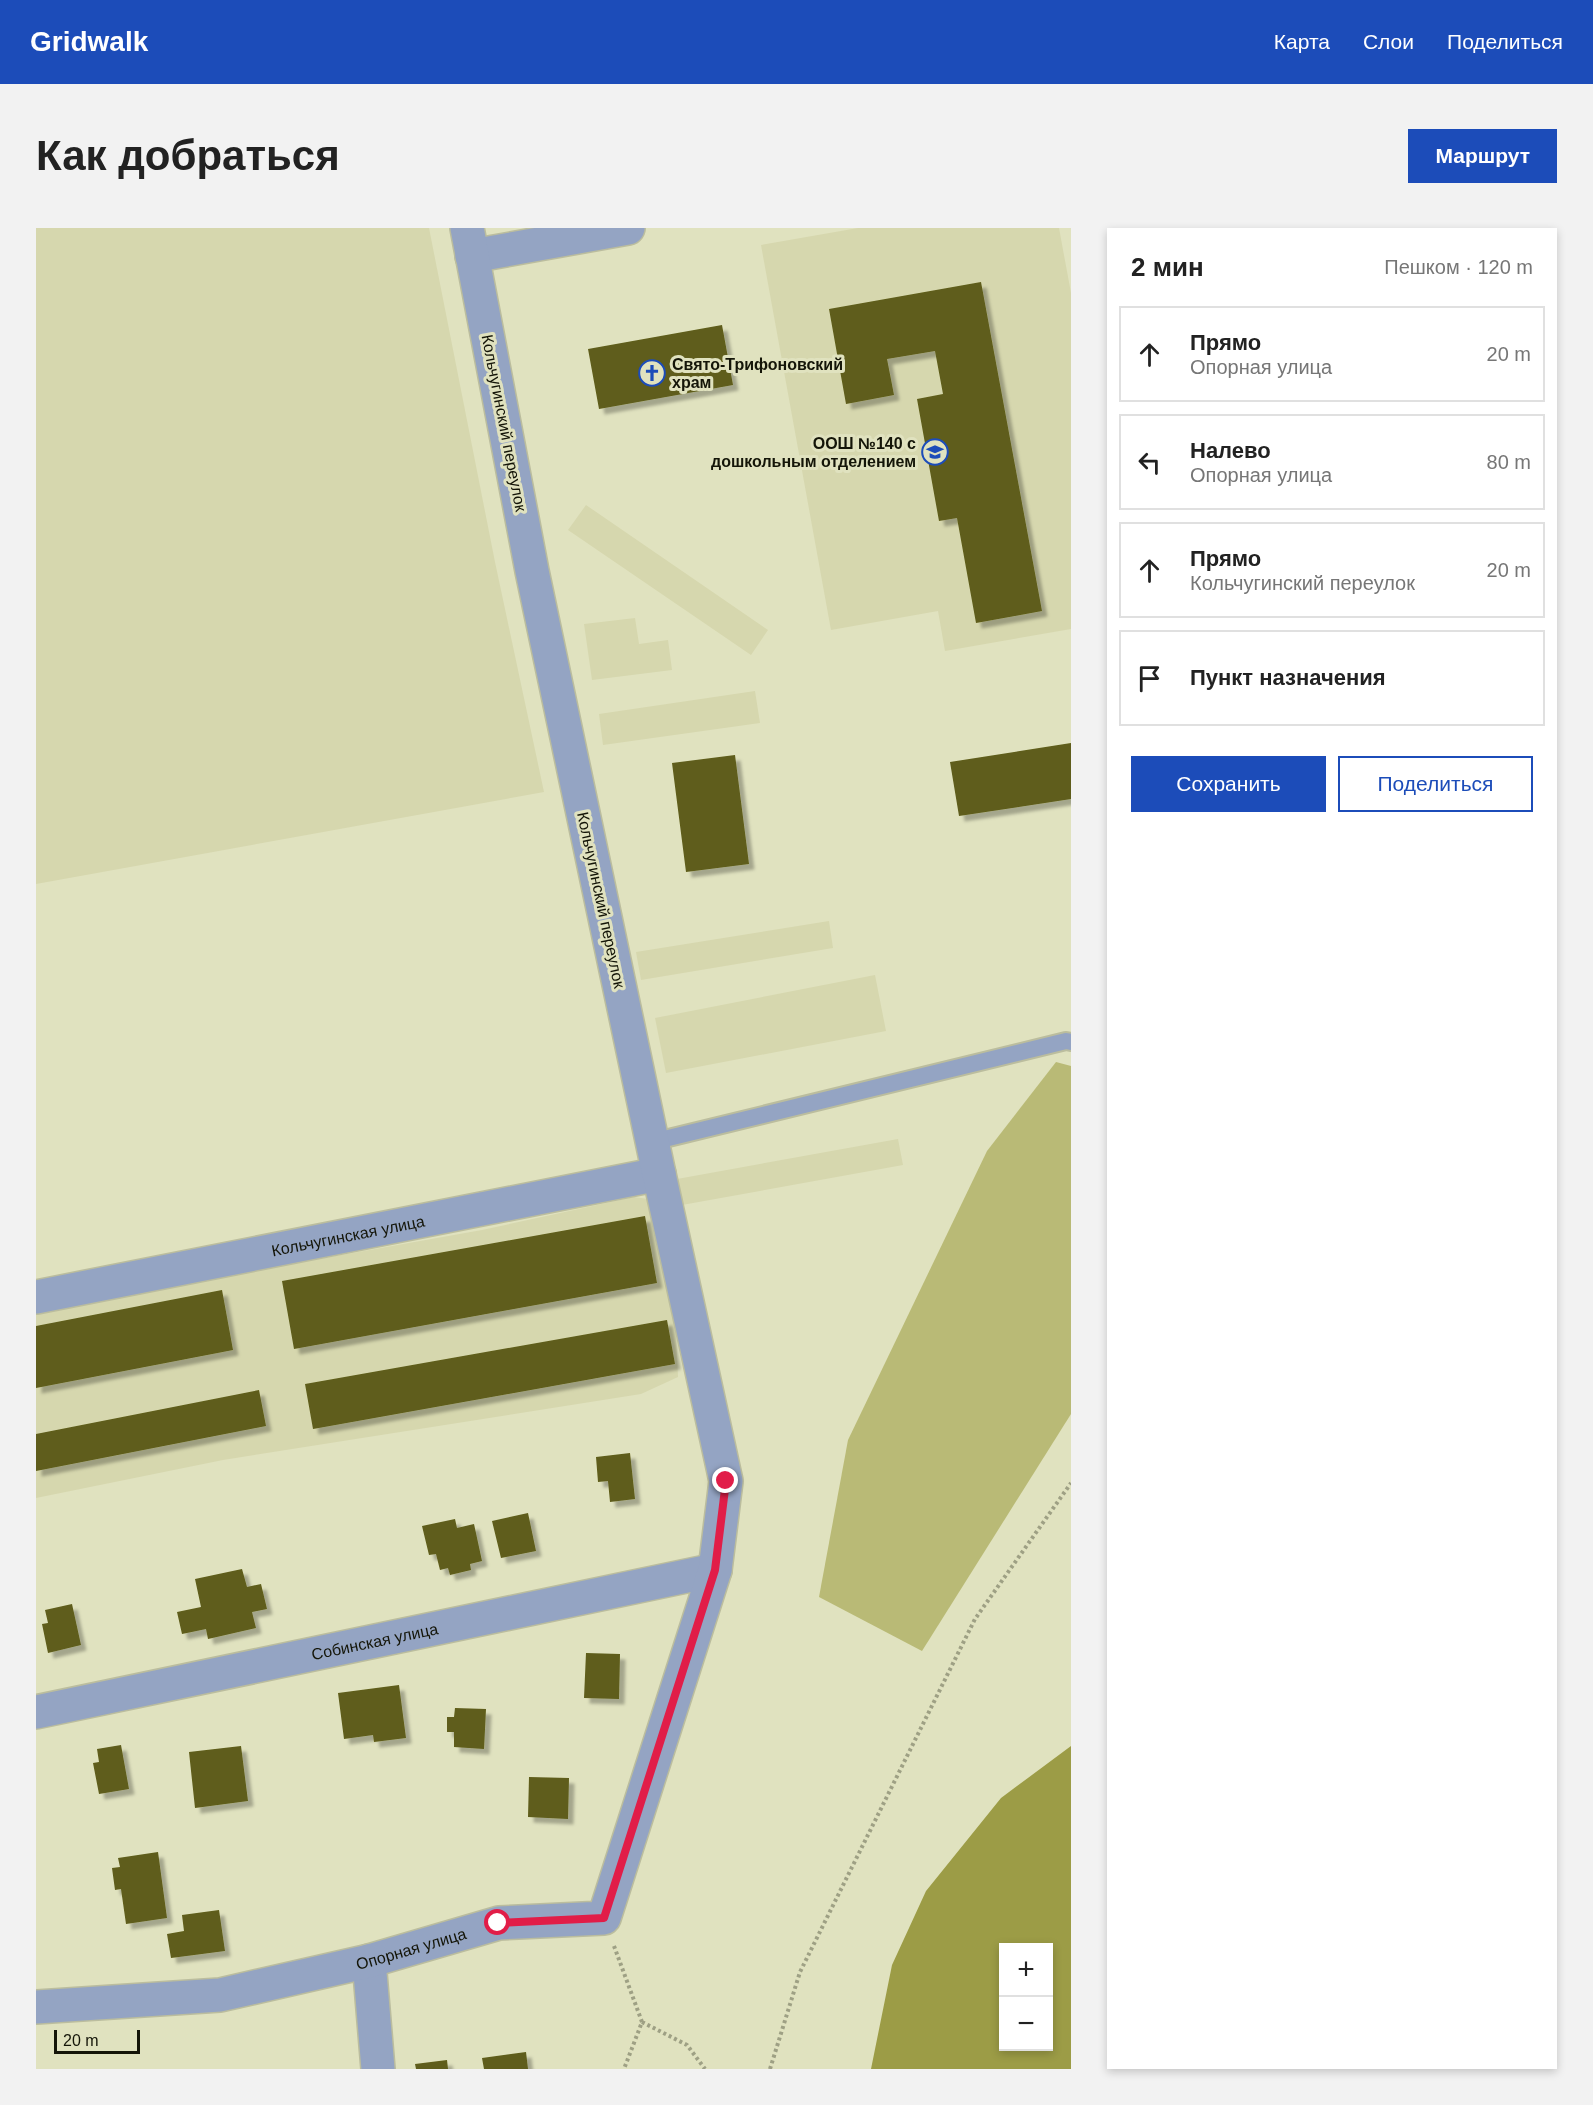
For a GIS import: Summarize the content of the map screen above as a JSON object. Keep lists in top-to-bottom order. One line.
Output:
{"streets":{"street":["Кольчугинский переулок","Кольчугинская улица","Собинская улица","Опорная улица"]},"crossings":[["Кольчугинский переулок","Кольчугинская улица"],["Кольчугинский переулок","Собинская улица"]],"places":{"church":["Свято-Трифоновский храм"],"school or university":["ООШ №140 с дошкольным отделением"]},"scale_bar":"20 m","page":{"header":"Gridwalk","nav":["Карта","Слои","Поделиться"],"buttons":["Маршрут",["Сохранить","Поделиться"]],"title":"Как добраться","heading":["2 мин","Пешком · 120 m"],"list":[["Прямо","Опорная улица","20 m"],["Налево","Опорная улица","80 m"],["Прямо","Кольчугинский переулок","20 m"],"Пункт назначения"],"map_buttons":["+","−"],"scale":"20 m"}}
